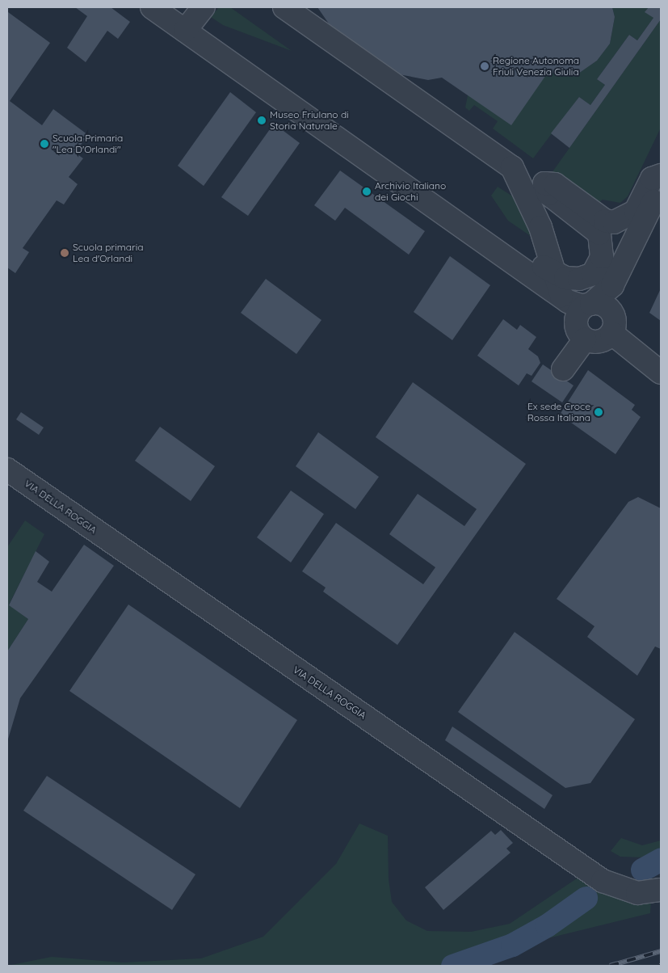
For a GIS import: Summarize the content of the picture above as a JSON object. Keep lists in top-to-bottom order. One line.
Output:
{"streets":{"street":["VIA DELLA ROGGIA"]},"places":["Regione Autonoma Friuli Venezia Giulia","Museo Friulano di Storia Naturale","Scuola Primaria \"Lea D'Orlandi\"","Archivio Italiano dei Giochi","Scuola primaria Lea d'Orlandi","Ex sede Croce Rossa Italiana"]}
